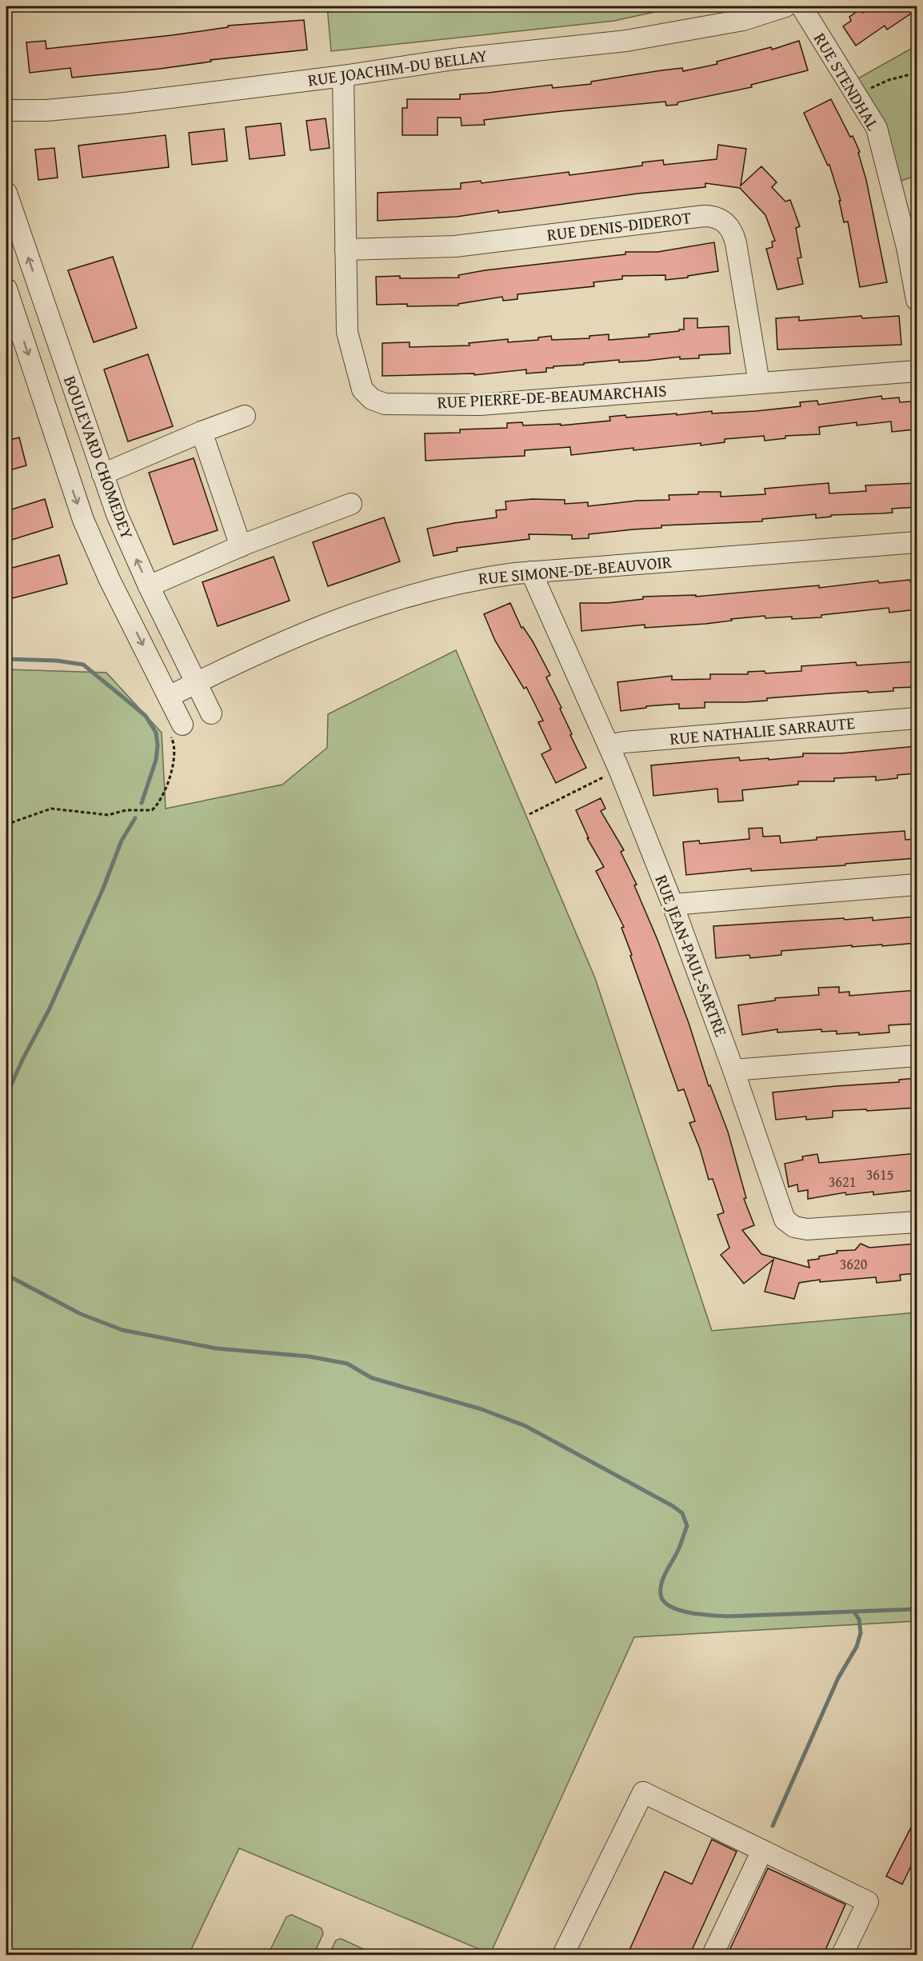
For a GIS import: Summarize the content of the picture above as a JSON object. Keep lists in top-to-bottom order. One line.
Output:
{"streets":{"street":["RUE JOACHIM-DU BELLAY","RUE STENDHAL","RUE DENIS-DIDEROT","RUE PIERRE-DE-BEAUMARCHAIS","BOULEVARD CHOMEDEY","RUE SIMONE-DE-BEAUVOIR","RUE NATHALIE SARRAUTE","RUE JEAN-PAUL-SARTRE"]},"crossings":[["RUE JOACHIM-DU BELLAY","RUE PIERRE-DE-BEAUMARCHAIS"],["RUE DENIS-DIDEROT","RUE PIERRE-DE-BEAUMARCHAIS"],["BOULEVARD CHOMEDEY","RUE SIMONE-DE-BEAUVOIR"],["RUE SIMONE-DE-BEAUVOIR","RUE JEAN-PAUL-SARTRE"],["RUE NATHALIE SARRAUTE","RUE JEAN-PAUL-SARTRE"]],"house_numbers":["3615","3621","3620"]}
